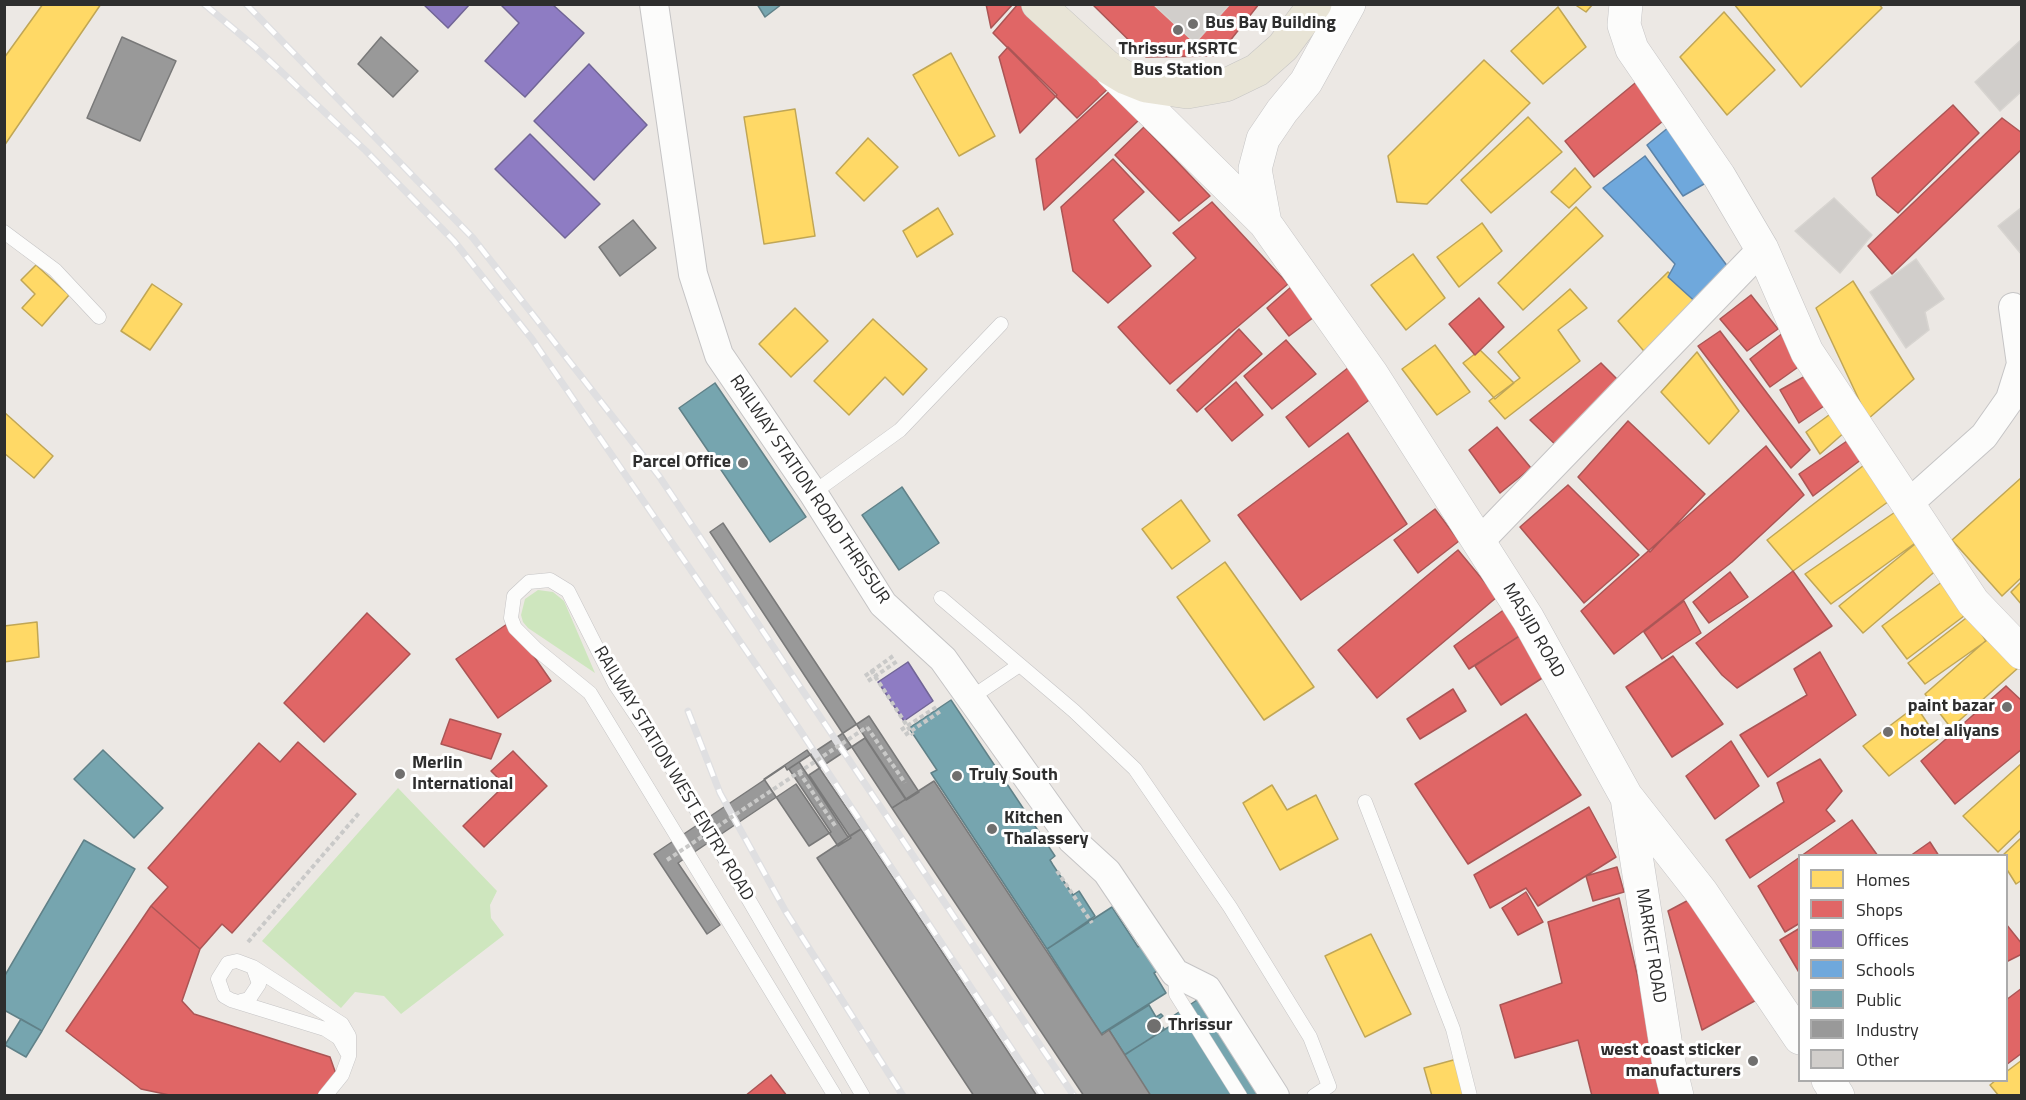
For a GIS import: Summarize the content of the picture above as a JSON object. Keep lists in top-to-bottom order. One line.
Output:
{"streets":{"street":["RAILWAY STATION ROAD THRISSUR","MASJID ROAD","MARKET ROAD"],"lane":["RAILWAY STATION WEST ENTRY ROAD"]},"crossings":[["MASJID ROAD","MARKET ROAD"]],"places":["Bus Bay Building","Thrissur KSRTC Bus Station","Parcel Office","paint bazar","hotel aliyans","Merlin International","Truly South","Kitchen Thalassery","Thrissur","west coast sticker manufacturers"],"legend":["Homes","Shops","Offices","Schools","Public","Industry","Other"]}
